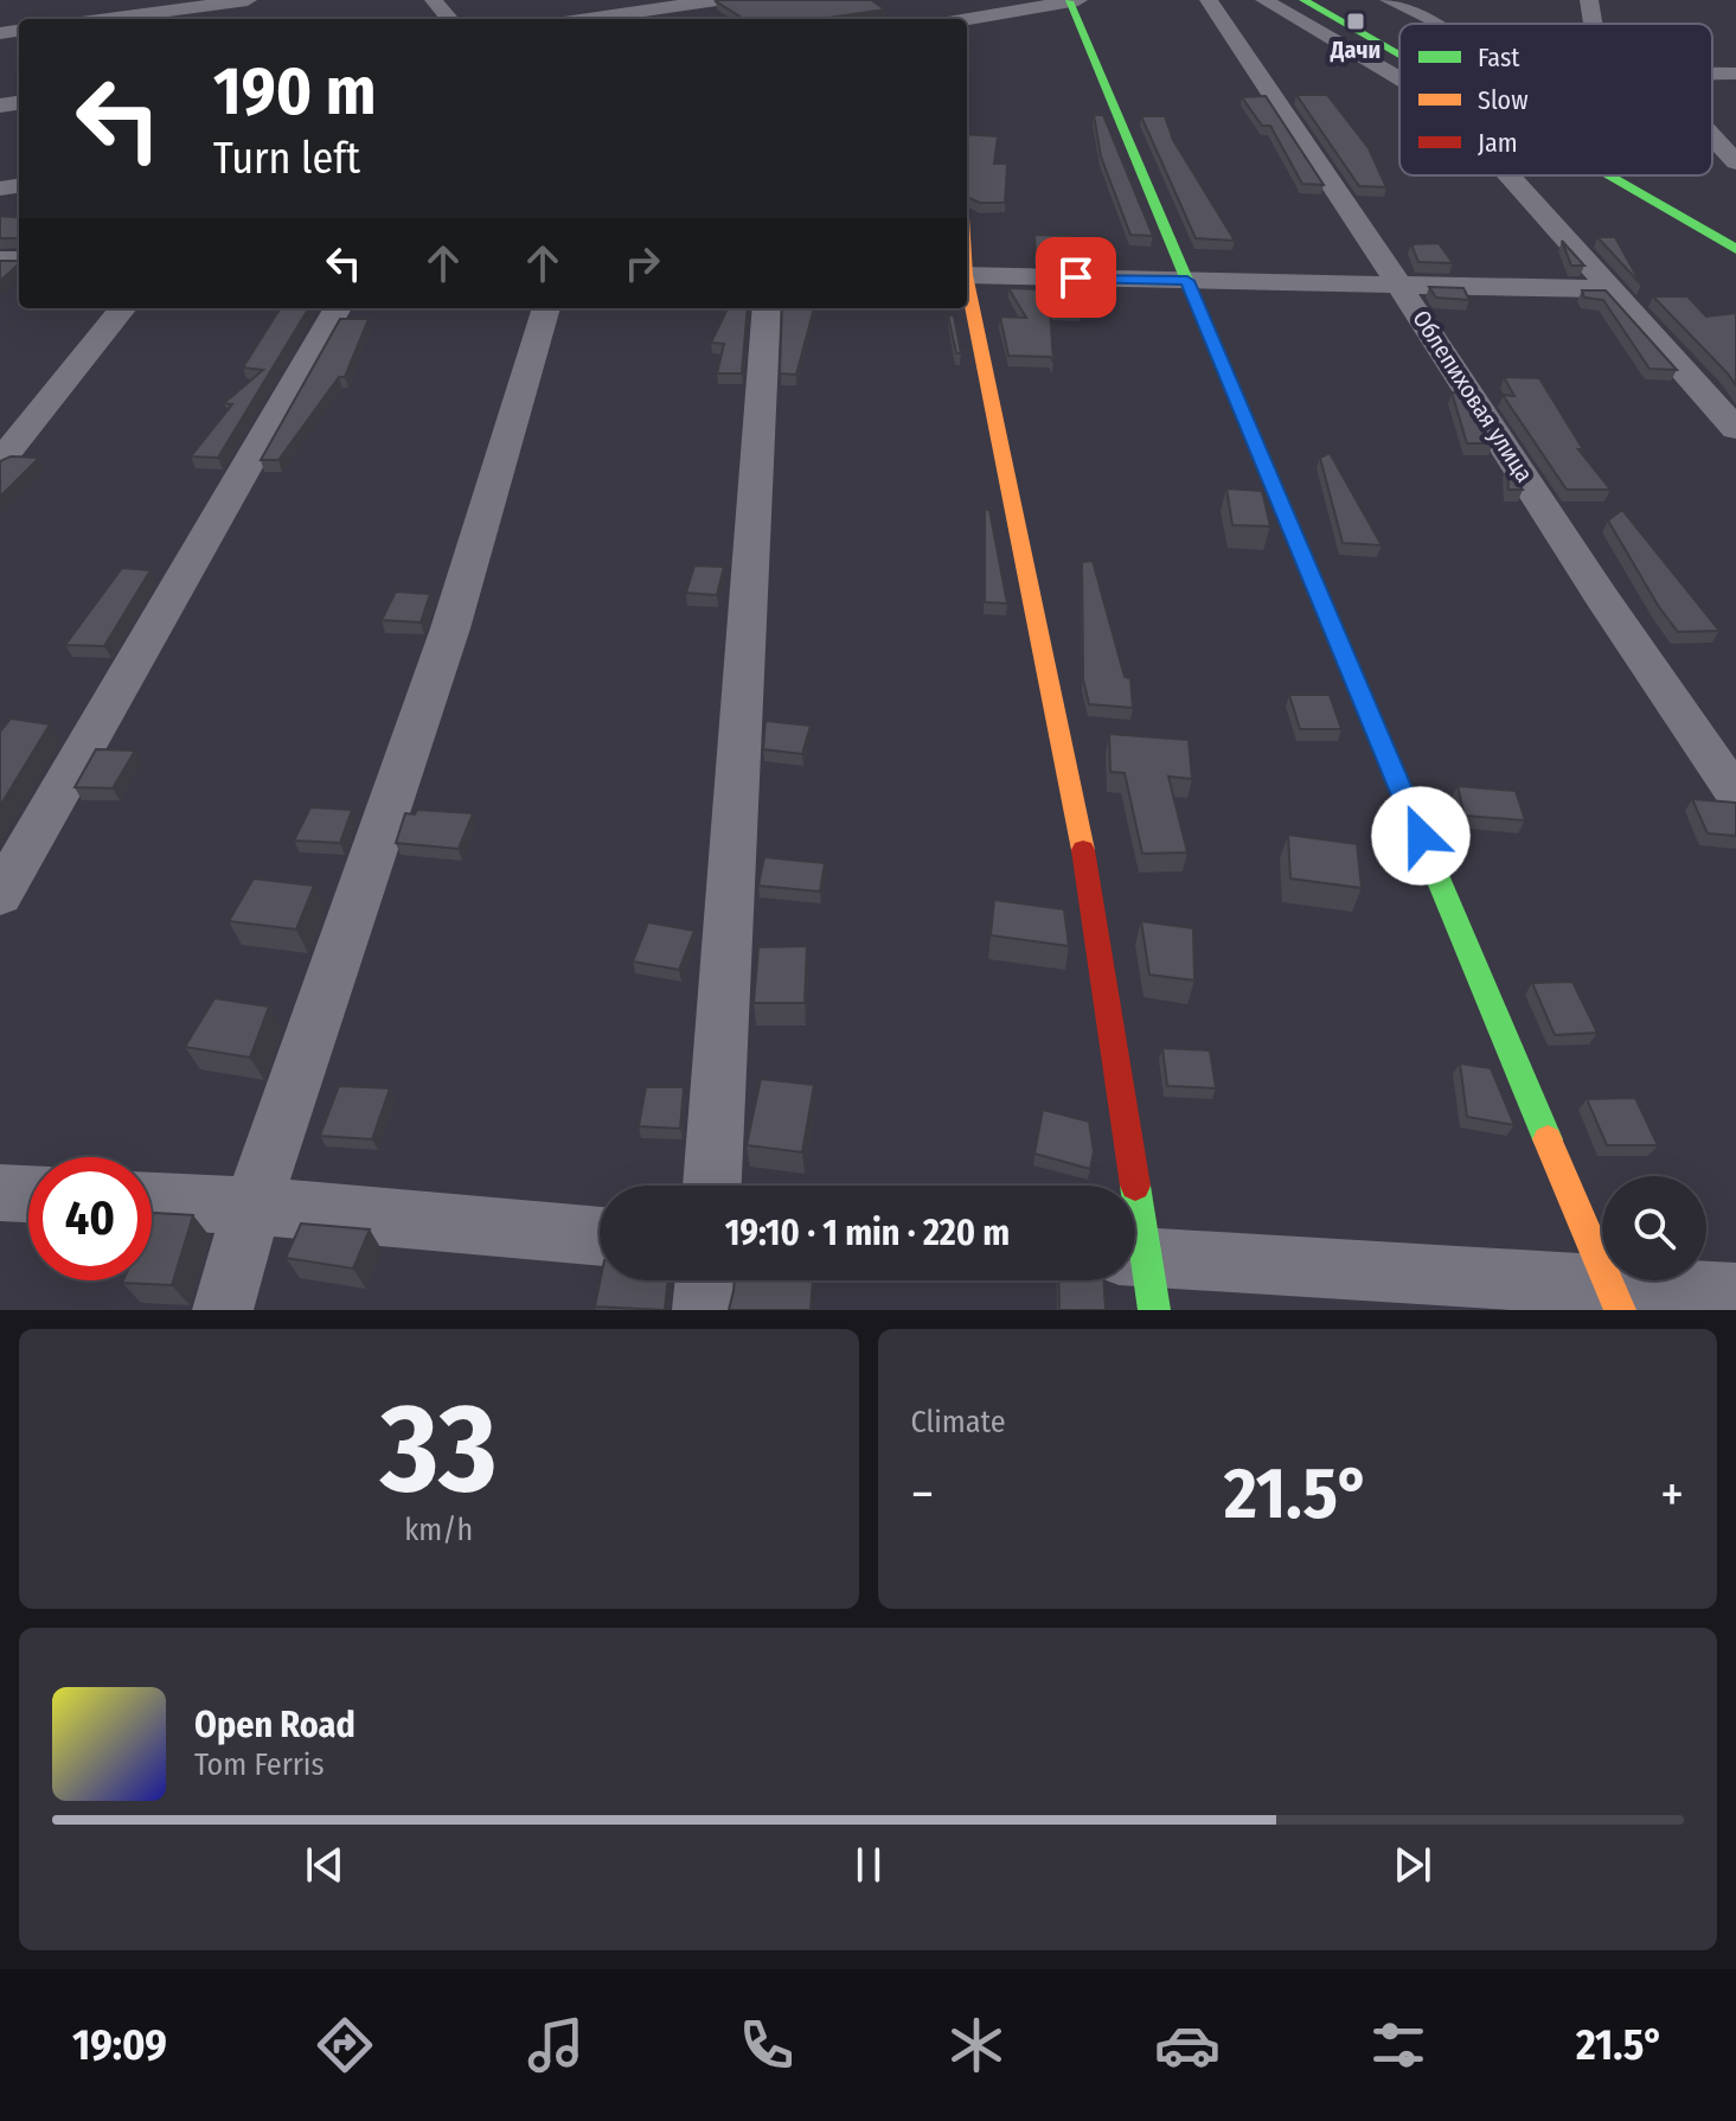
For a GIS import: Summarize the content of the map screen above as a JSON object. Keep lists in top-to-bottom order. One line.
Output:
{"streets":{"street":["Облепиховая улица"]},"places":{"transit":["Дачи"]},"legend":["Fast","Slow","Jam"],"page":{"turn":["190 m","Turn left"],"limit":"40","trip":"19:10 · 1 min · 220 m","tile":[["33","km/h"],"Climate"],"heat":["−","21.5°","+"],"song":["Open Road","Tom Ferris"],"tabs":["19:09","21.5°"]}}
